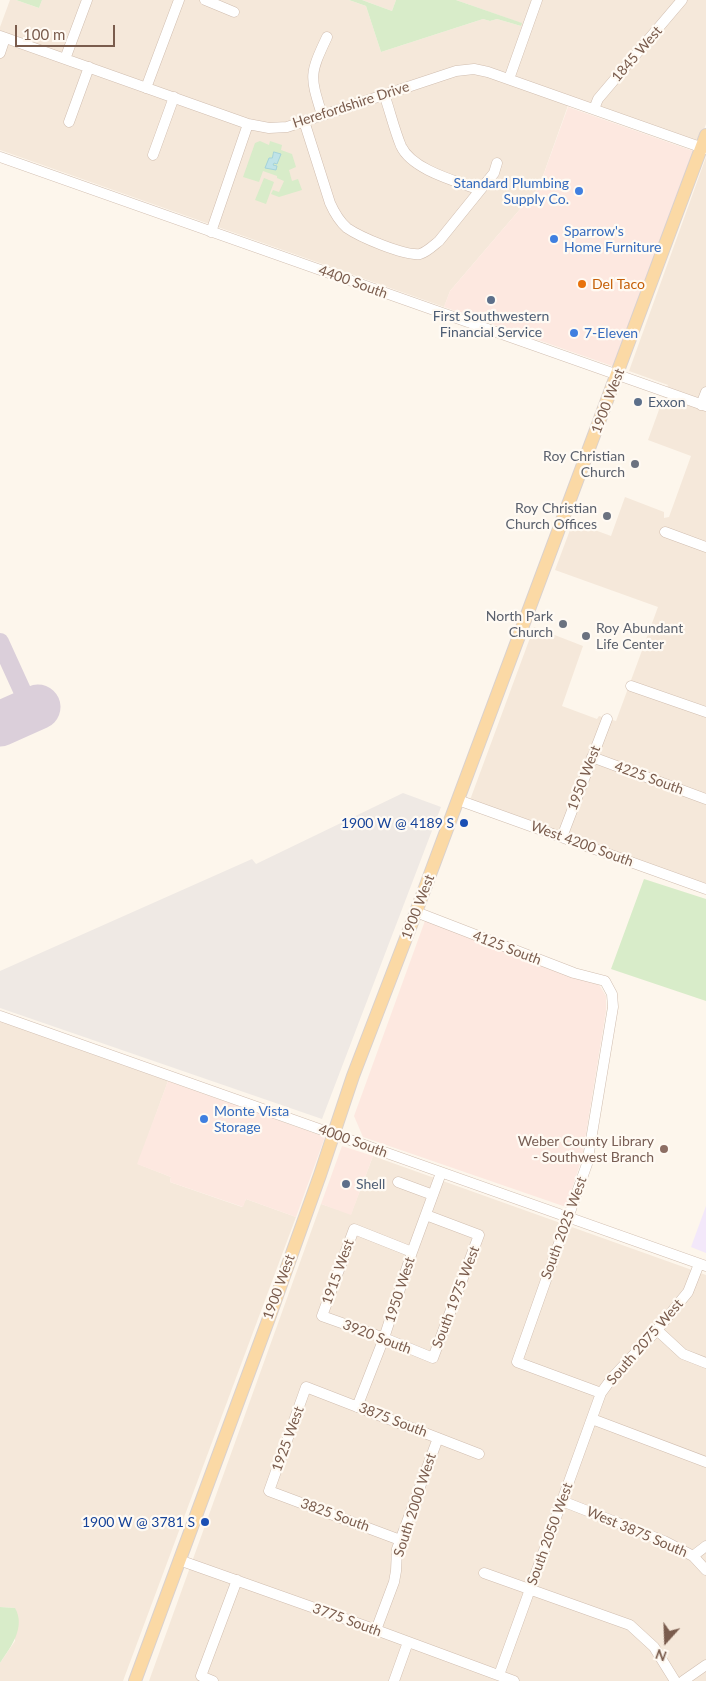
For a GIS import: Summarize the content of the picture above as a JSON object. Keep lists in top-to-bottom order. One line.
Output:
{"streets":{"main road":["1900 West"],"street":["1845 West","Herefordshire Drive","4400 South","1950 West","4225 South","West 4200 South","4125 South","4000 South","South 2025 West","1915 West","South 1975 West","3920 South","South 2075 West","3875 South","1925 West","South 2000 West","3825 South","West 3875 South","South 2050 West","3775 South"]},"crossings":[["1845 West","Herefordshire Drive"],["Herefordshire Drive","1900 West"],["4400 South","1900 West"],["1900 West","West 4200 South"],["1900 West","4125 South"],["1900 West","4000 South"],["1900 West","3775 South"],["1950 West","4225 South"],["1950 West","West 4200 South"],["1950 West","4000 South"],["1950 West","1915 West"],["1950 West","South 1975 West"],["1950 West","3920 South"],["1950 West","3875 South"],["4125 South","South 2025 West"],["4000 South","South 2025 West"],["4000 South","South 2075 West"],["South 2025 West","South 2075 West"],["South 2025 West","South 2050 West"],["1915 West","3920 South"],["South 1975 West","3920 South"],["South 2075 West","South 2050 West"],["3875 South","1925 West"],["3875 South","South 2000 West"],["1925 West","3825 South"],["South 2000 West","3825 South"],["South 2000 West","3775 South"],["West 3875 South","South 2050 West"],["South 2050 West","3775 South"]],"places":["Standard Plumbing Supply Co.","Sparrow's Home Furniture","Del Taco","First Southwestern Financial Service","7-Eleven","Exxon","Roy Christian Church","Roy Christian Church Offices","North Park Church","Roy Abundant Life Center","1900 W @ 4189 S","Monte Vista Storage","Weber County Library - Southwest Branch","Shell","1900 W @ 3781 S"],"scale_bar":"100 m","north":"bottom"}
